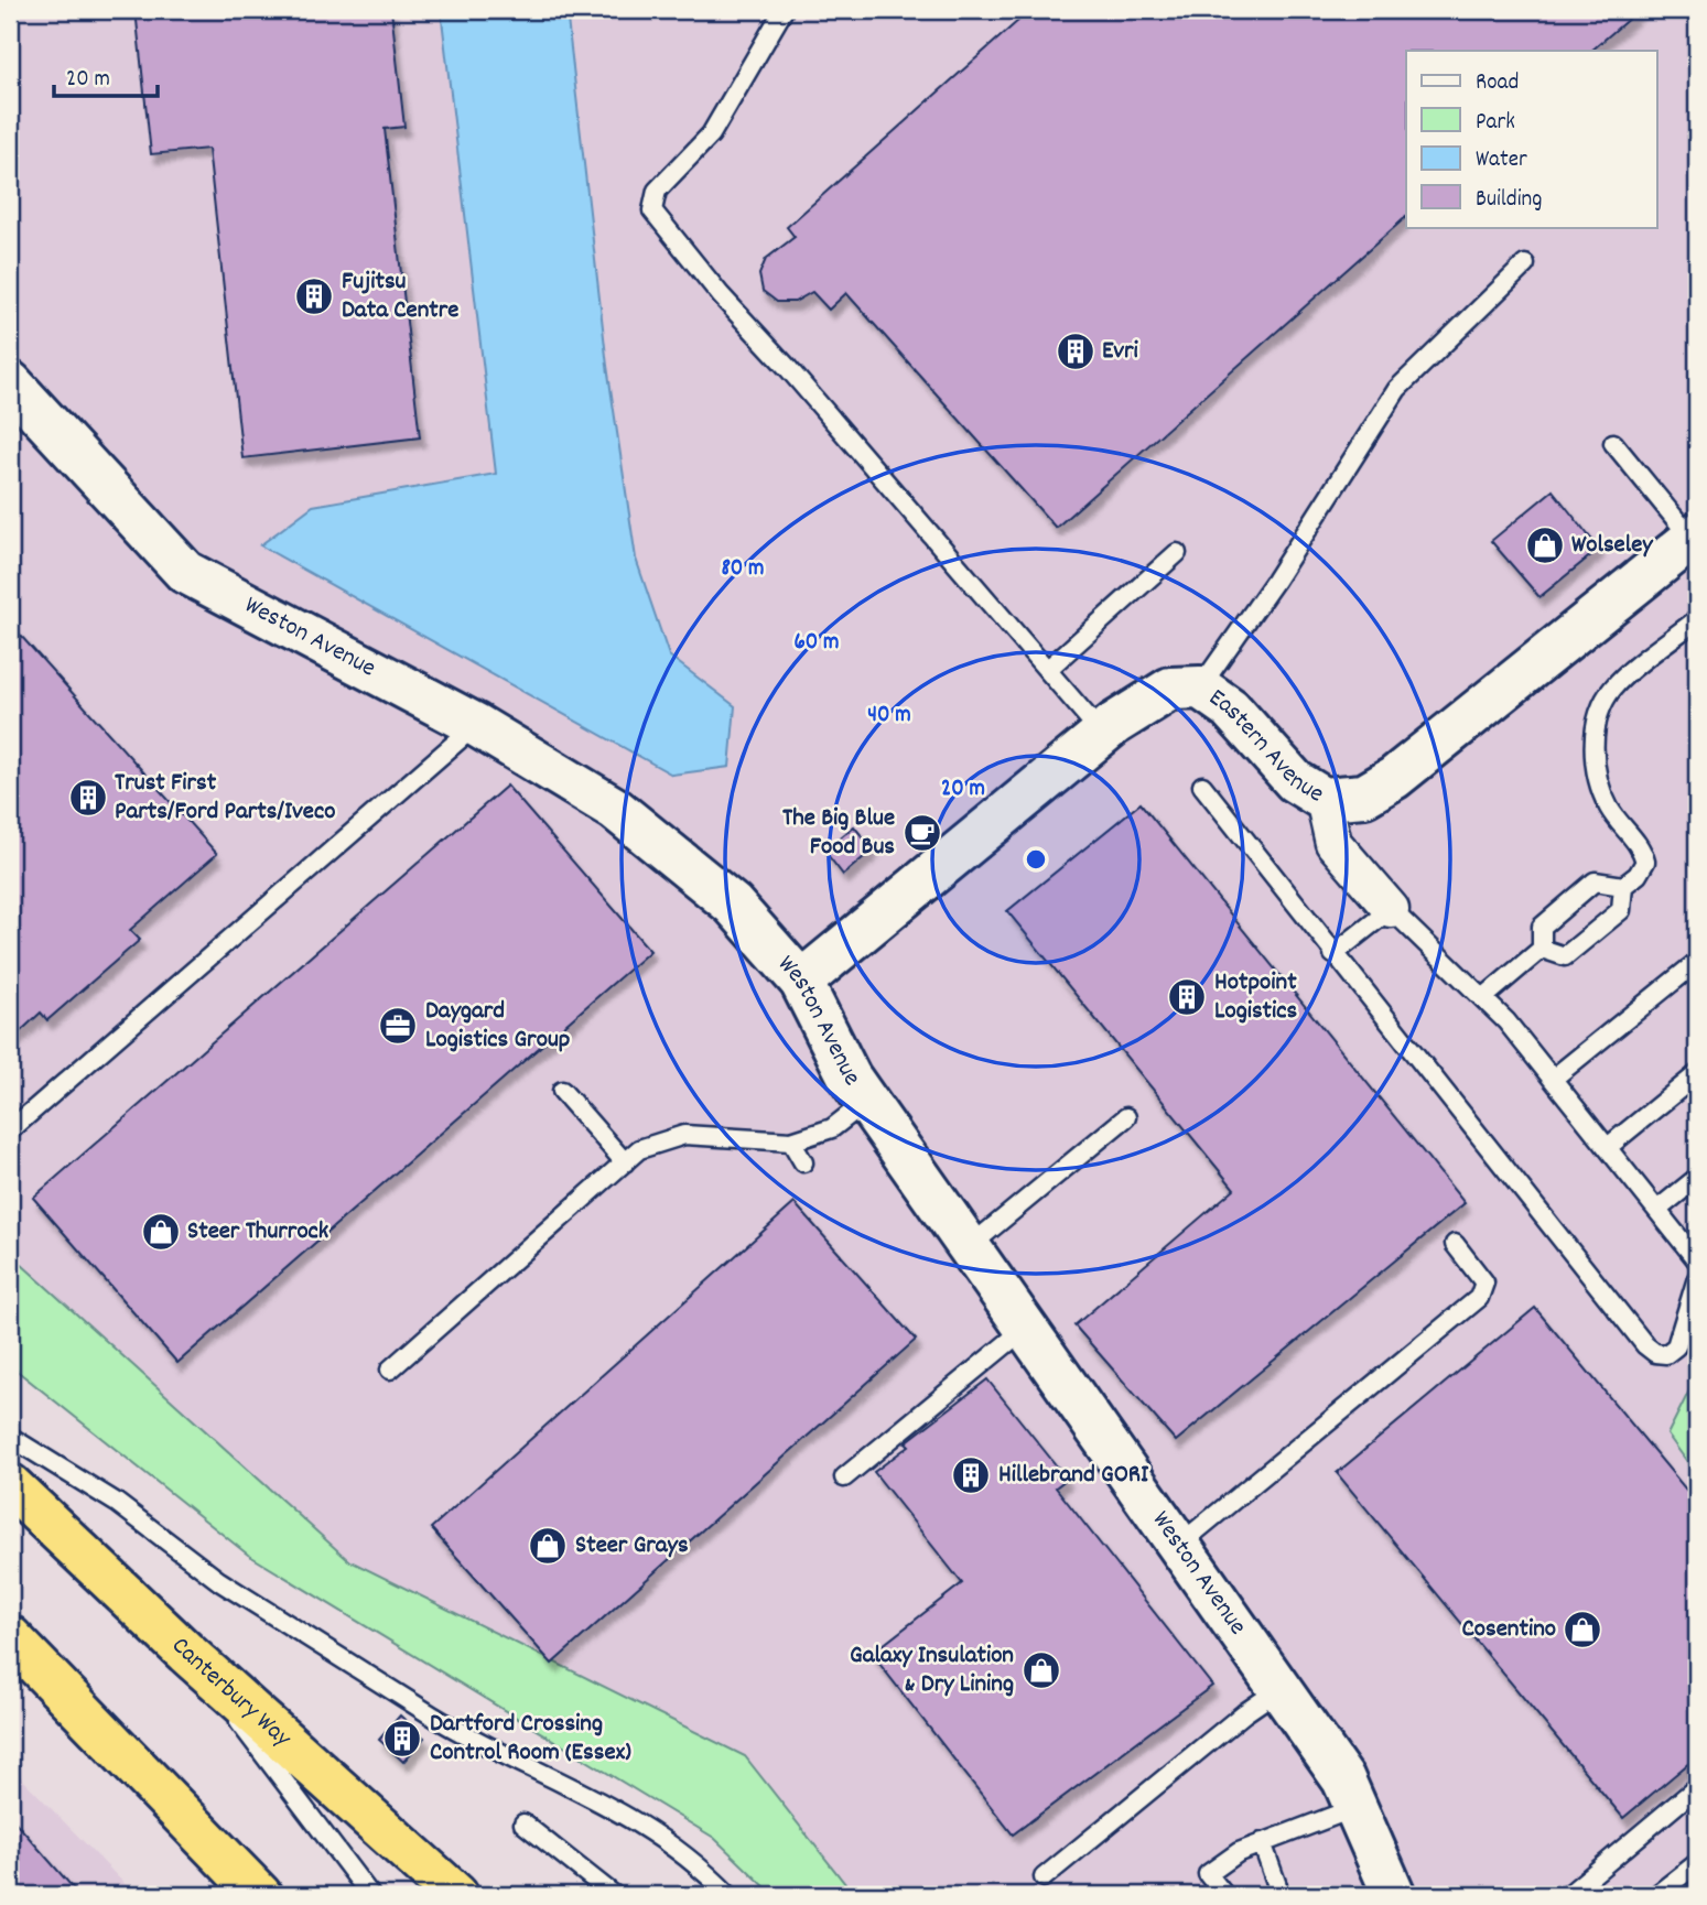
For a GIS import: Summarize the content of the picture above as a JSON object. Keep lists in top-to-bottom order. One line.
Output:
{"streets":{"highway":["Canterbury Way"],"street":["Weston Avenue","Eastern Avenue"]},"crossings":[["Weston Avenue","Eastern Avenue"]],"places":{"building":["Fujitsu Data Centre","Evri","Trust First Parts/Ford Parts/Iveco","Hotpoint Logistics","Hillebrand GORI","Dartford Crossing Control Room (Essex)"],"shop":["Wolseley","Steer Thurrock","Steer Grays","Cosentino","Galaxy Insulation & Dry Lining"],"cafe":["The Big Blue Food Bus"],"office":["Daygard Logistics Group"]},"legend":["Road","Park","Water","Building"],"scale_bar":"20 m","rings":["80 m","60 m","40 m","20 m"]}
